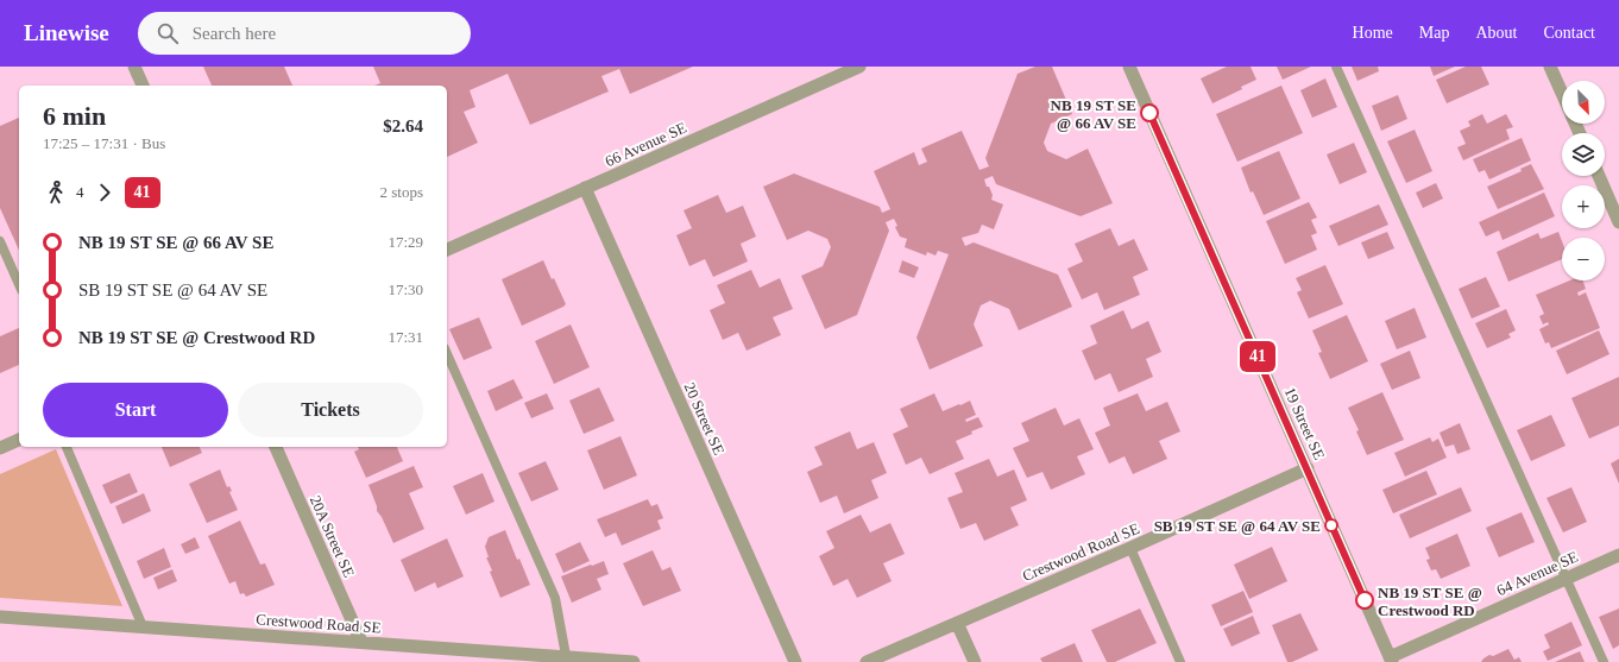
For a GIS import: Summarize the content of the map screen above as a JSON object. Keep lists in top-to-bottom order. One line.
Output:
{"streets":{"street":["66 Avenue SE","20 Street SE","19 Street SE","20A Street SE","Crestwood Road SE","64 Avenue SE"]},"crossings":[["66 Avenue SE","20 Street SE"],["19 Street SE","Crestwood Road SE"],["19 Street SE","64 Avenue SE"],["20A Street SE","Crestwood Road SE"]],"places":["NB 19 ST SE @ 66 AV SE","SB 19 ST SE @ 64 AV SE","NB 19 ST SE @ Crestwood RD"],"lines":["bus line 41"],"north":"bottom right","page":{"header":"Linewise","search":"Search here","nav":["Home","Map","About","Contact"],"on_map":"41","map_buttons":["+","−"],"heading":["6 min","17:25 – 17:31 · Bus","$2.64"],"legs":["4","41","2 stops"],"list":[{"name":"NB 19 ST SE @ 66 AV SE","value":"17:29"},{"name":"SB 19 ST SE @ 64 AV SE","value":"17:30"},{"name":"NB 19 ST SE @ Crestwood RD","value":"17:31"}],"buttons":["Start","Tickets"]}}
